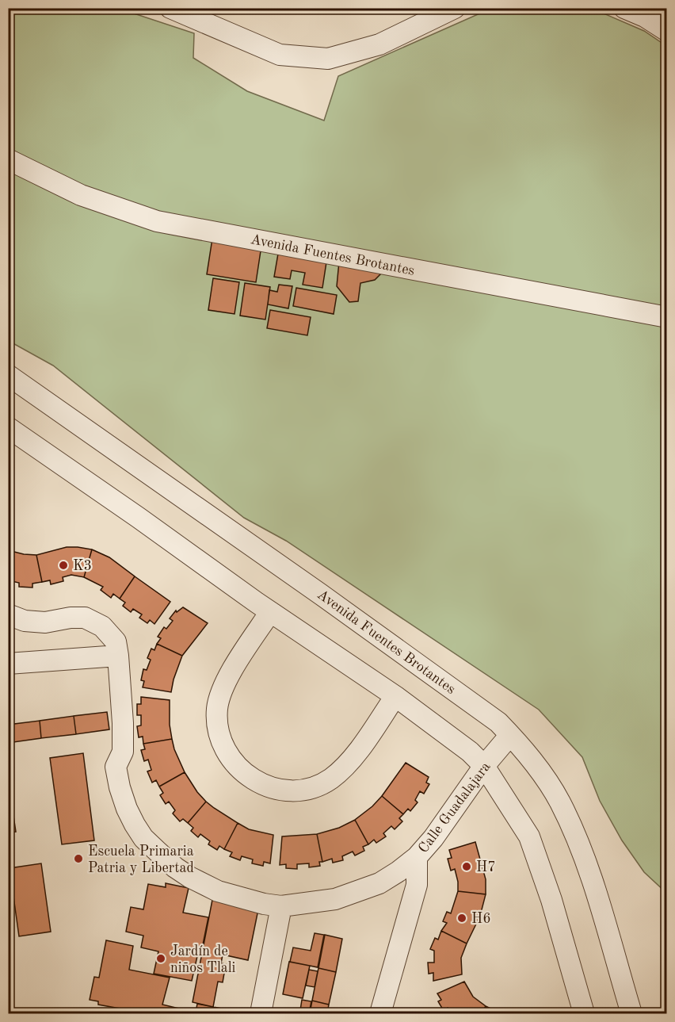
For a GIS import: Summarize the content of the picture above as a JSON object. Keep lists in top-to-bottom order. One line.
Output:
{"streets":{"street":["Avenida Fuentes Brotantes","Calle Guadalajara"]},"crossings":[["Avenida Fuentes Brotantes","Calle Guadalajara"]],"places":["K3","Escuela Primaria Patria y Libertad","H7","H6","Jardín de niños Tlali"]}
